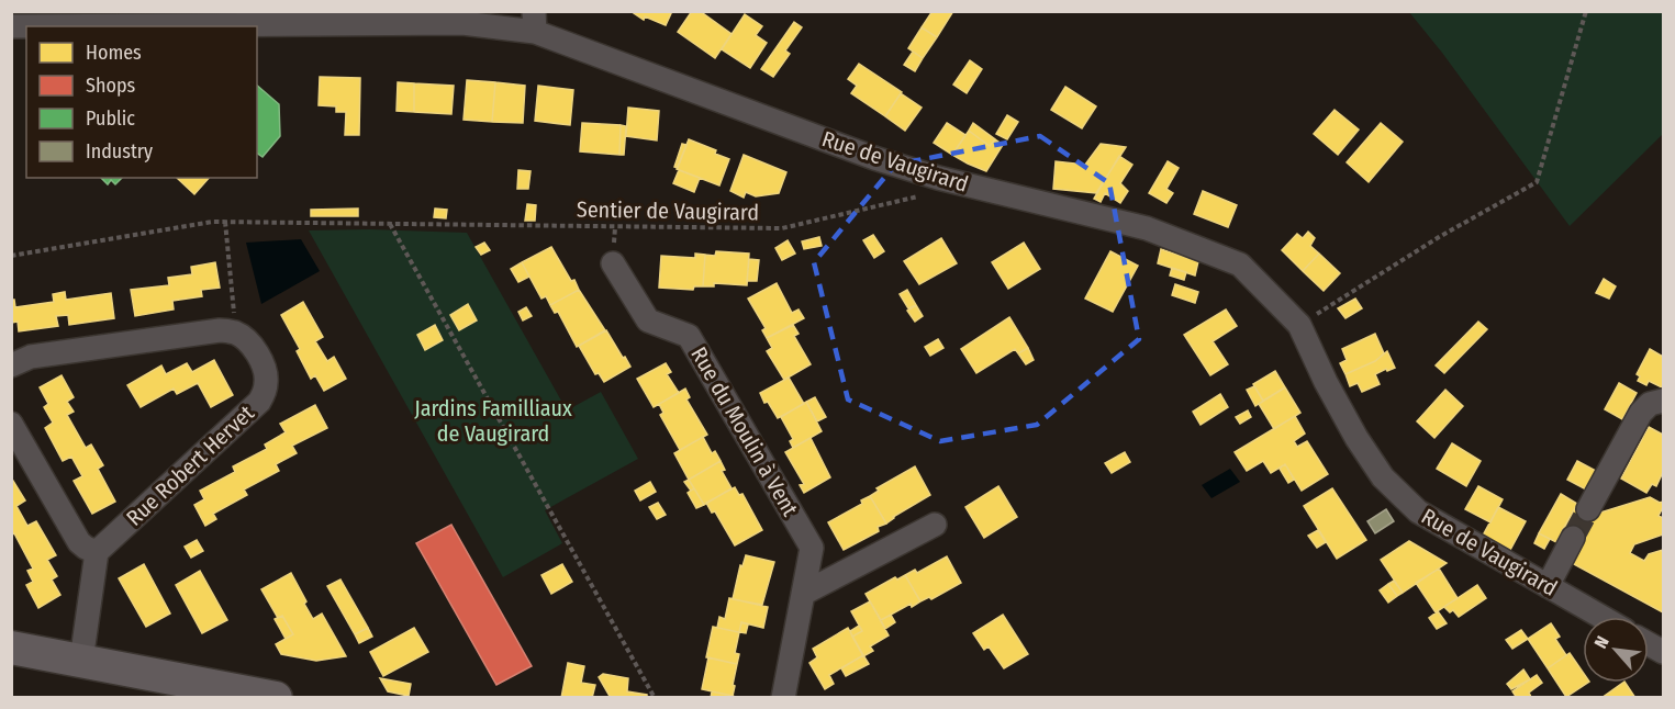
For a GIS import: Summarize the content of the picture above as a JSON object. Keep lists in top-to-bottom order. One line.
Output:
{"streets":{"street":["Rue de Vaugirard","Rue du Moulin à Vent","Rue Robert Hervet"],"path":["Sentier de Vaugirard"]},"parks":["Jardins Familliaux de Vaugirard"],"legend":["Homes","Shops","Public","Industry"],"north":"top left"}
